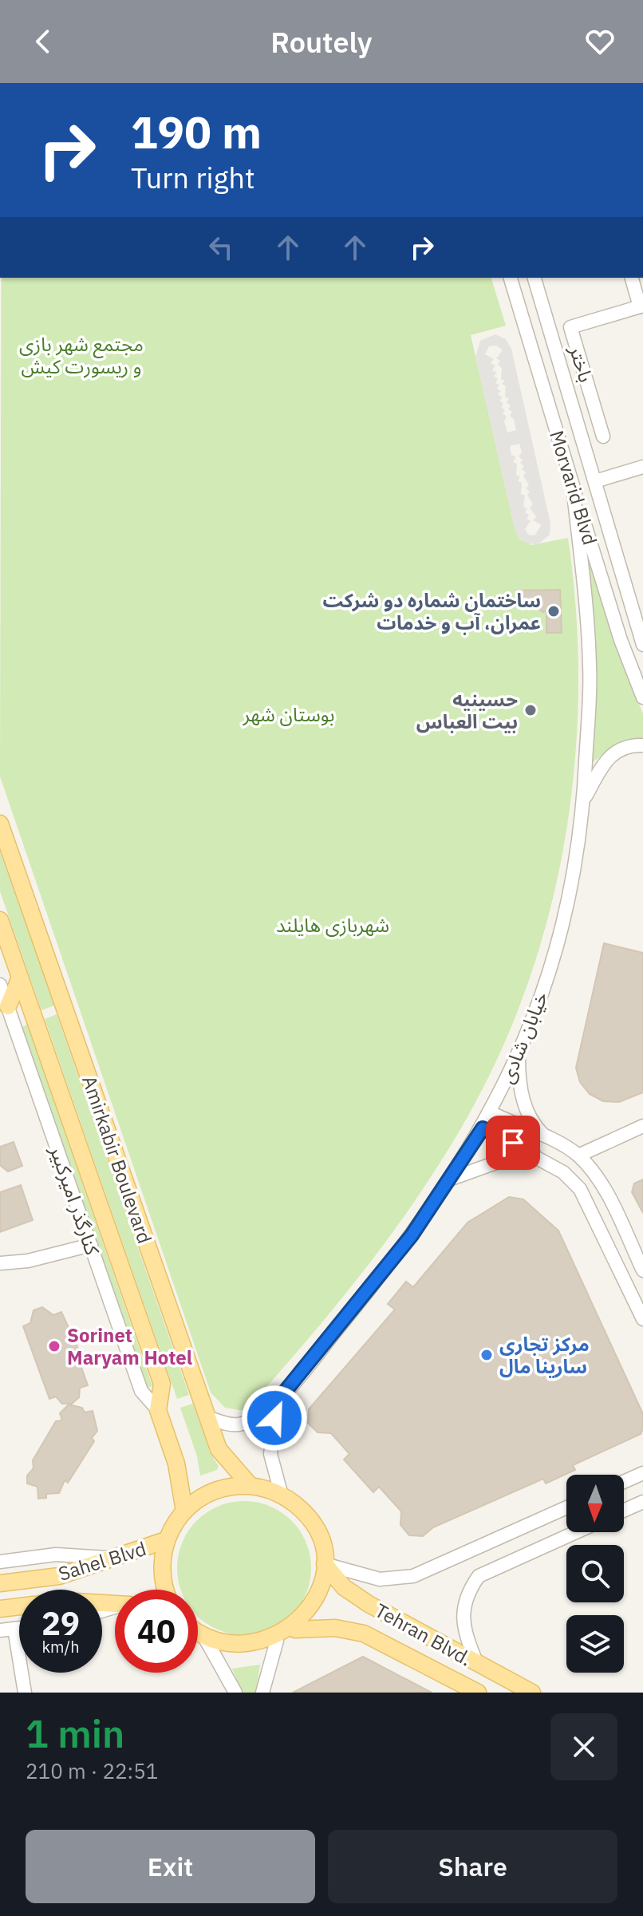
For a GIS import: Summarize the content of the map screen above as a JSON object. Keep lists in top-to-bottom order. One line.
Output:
{"streets":{"main road":["Amirkabir Boulevard","Sahel Blvd","Tehran Blvd."],"street":["باختر","Morvarid Blvd","خیابان شادی","کنارگذر امیرکبیر"]},"crossings":[["Morvarid Blvd","خیابان شادی"],["خیابان شادی","Amirkabir Boulevard"],["Amirkabir Boulevard","کنارگذر امیرکبیر"]],"parks":["مجتمع شهر بازی و ریسورت کیش","بوستان شهر","شهربازی هایلند"],"places":["ساختمان شماره دو شرکت عمران، آب و خدمات","حسینیه بیت العباس","Sorinet Maryam Hotel","مرکز تجاری سارینا مال"],"north":"bottom","page":{"header":"Routely","turn":["190 m","Turn right"],"speed":"29 km/h","limit":"40","heading":["1 min","210 m · 22:51"],"buttons":["Exit","Share"]}}
